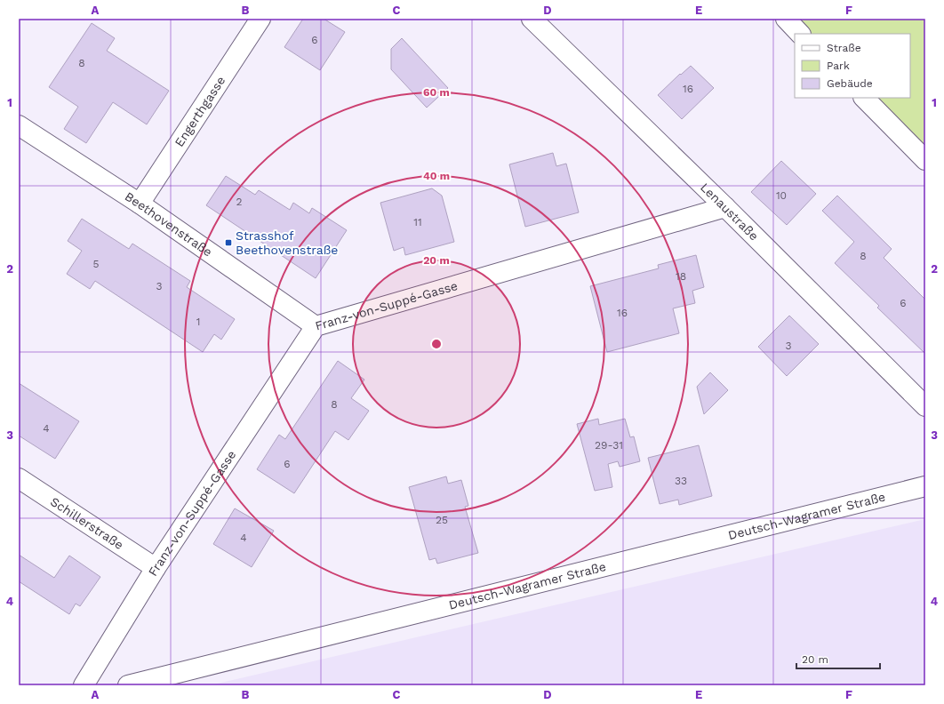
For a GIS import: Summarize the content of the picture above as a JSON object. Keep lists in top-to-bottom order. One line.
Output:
{"streets":{"street":["Engerthgasse","Lenaustraße","Beethovenstraße","Franz-von-Suppé-Gasse","Deutsch-Wagramer Straße","Schillerstraße"]},"crossings":[["Engerthgasse","Beethovenstraße"],["Lenaustraße","Franz-von-Suppé-Gasse"],["Beethovenstraße","Franz-von-Suppé-Gasse"],["Franz-von-Suppé-Gasse","Schillerstraße"]],"places":{"transit":["Strasshof Beethovenstraße"]},"house_numbers":["6","8","16","10","2","11","8","5","18","3","6","16","1","3","8","4","29-31","6","33","25","4"],"legend":["Straße","Park","Gebäude"],"scale_bar":"20 m","grid":{"columns":["A","B","C","D","E","F"],"rows":["1","2","3","4"]},"rings":["60 m","40 m","20 m"]}
